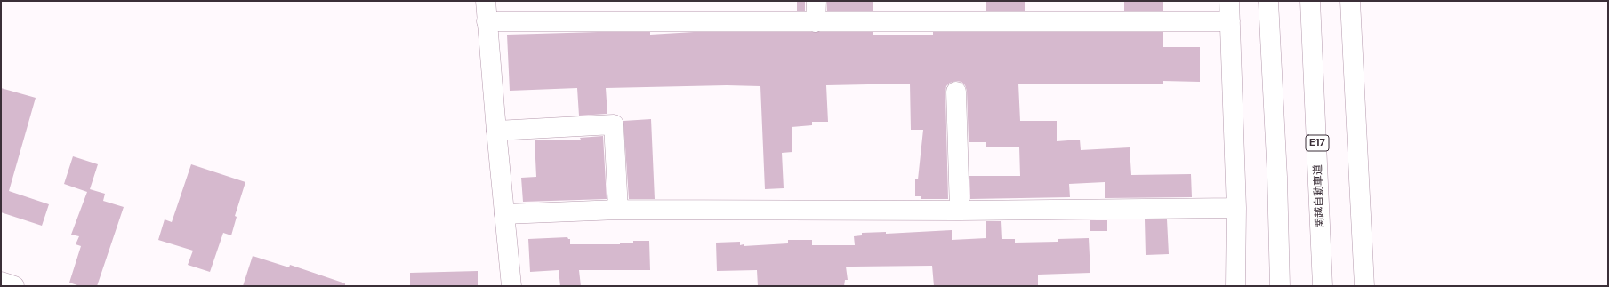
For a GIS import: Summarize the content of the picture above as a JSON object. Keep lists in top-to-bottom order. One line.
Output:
{"streets":{"main road":["E17","関越自動車道"]}}
